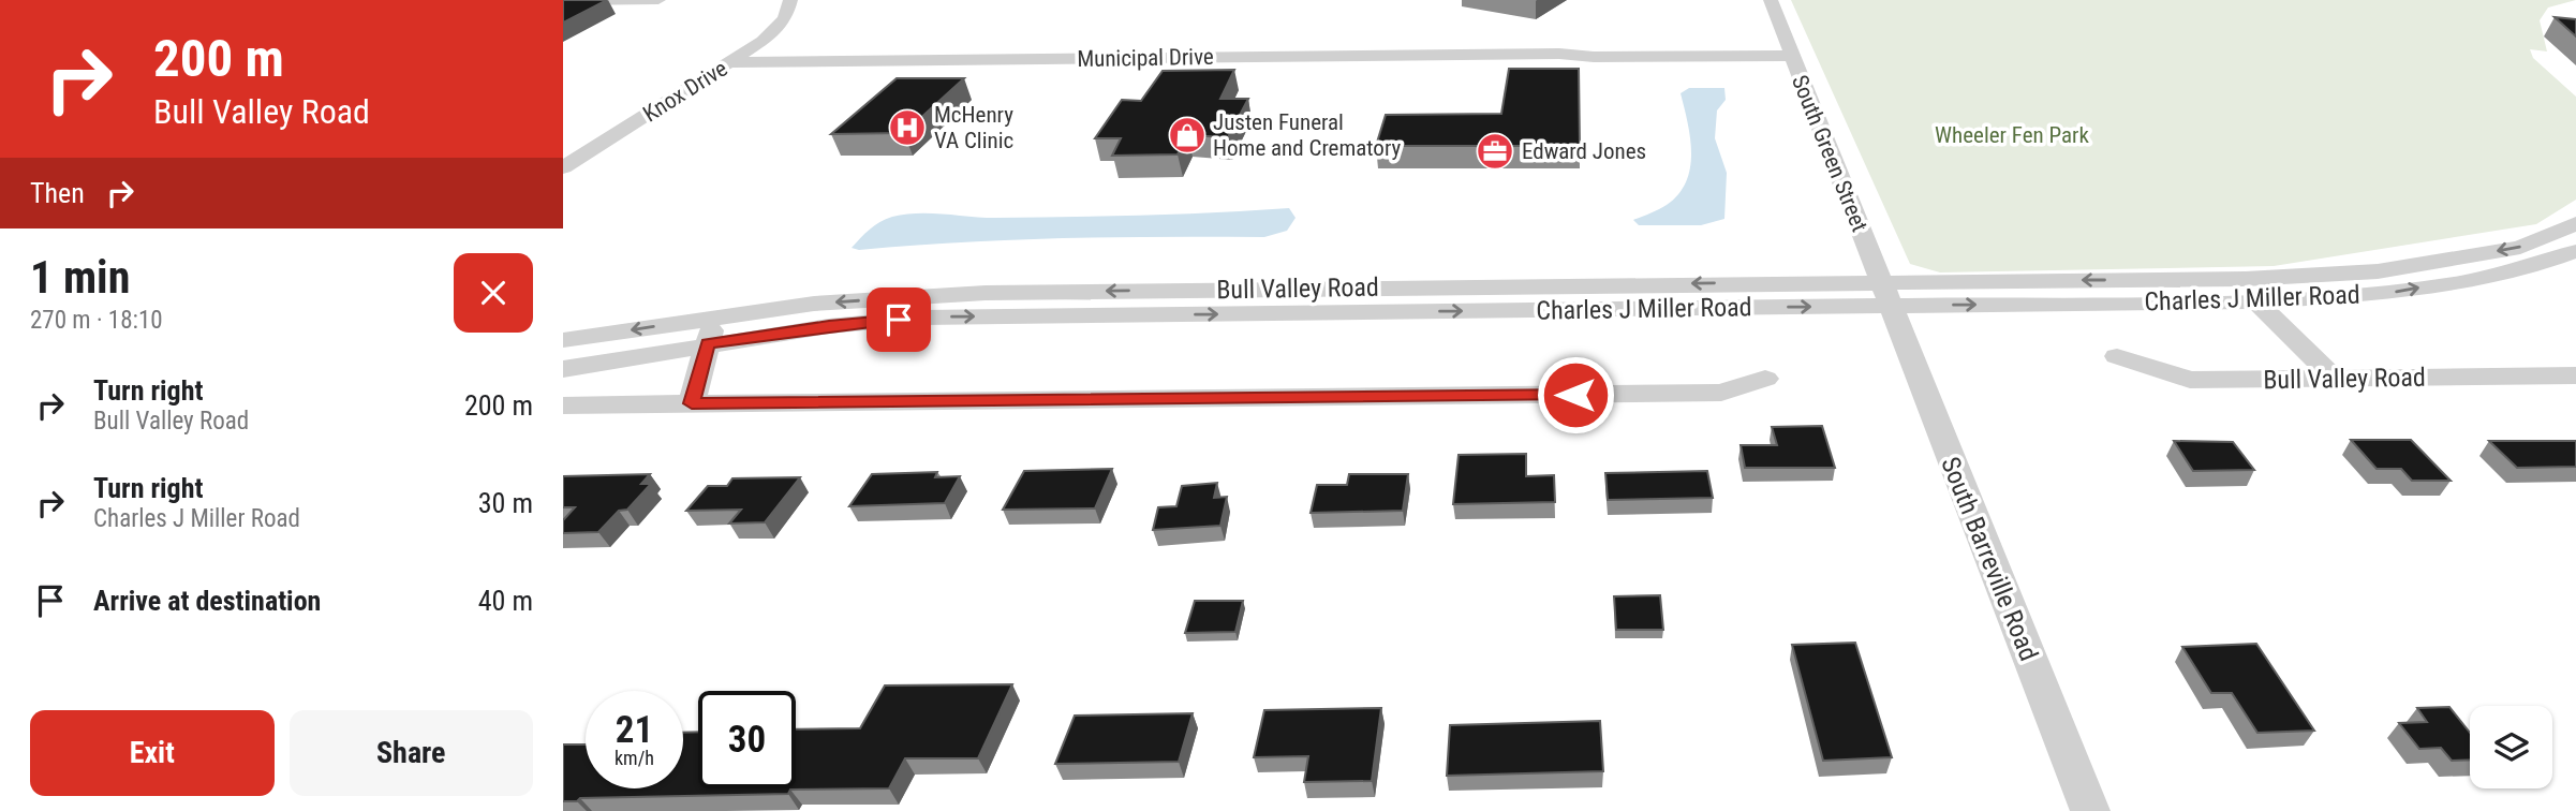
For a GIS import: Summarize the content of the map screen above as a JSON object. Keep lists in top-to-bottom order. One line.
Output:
{"streets":{"street":["Municipal Drive","Knox Drive","South Green Street","Bull Valley Road","Charles J Miller Road","South Barreville Road"]},"crossings":[["Municipal Drive","Knox Drive"],["Municipal Drive","South Green Street"],["South Green Street","Charles J Miller Road"],["South Green Street","South Barreville Road"],["Charles J Miller Road","South Barreville Road"]],"parks":["Wheeler Fen Park"],"places":{"hospital":["McHenry VA Clinic"],"shop":["Justen Funeral Home and Crematory"],"office":["Edward Jones"]},"page":{"turn":["200 m","Bull Valley Road"],"then":"Then","heading":["1 min","270 m · 18:10"],"list":[{"name":"Turn right","note":"Bull Valley Road","value":"200 m"},{"name":"Turn right","note":"Charles J Miller Road","value":"30 m"},{"name":"Arrive at destination","value":"40 m"}],"speed":"21 km/h","limit":"30","buttons":["Exit","Share"]}}
